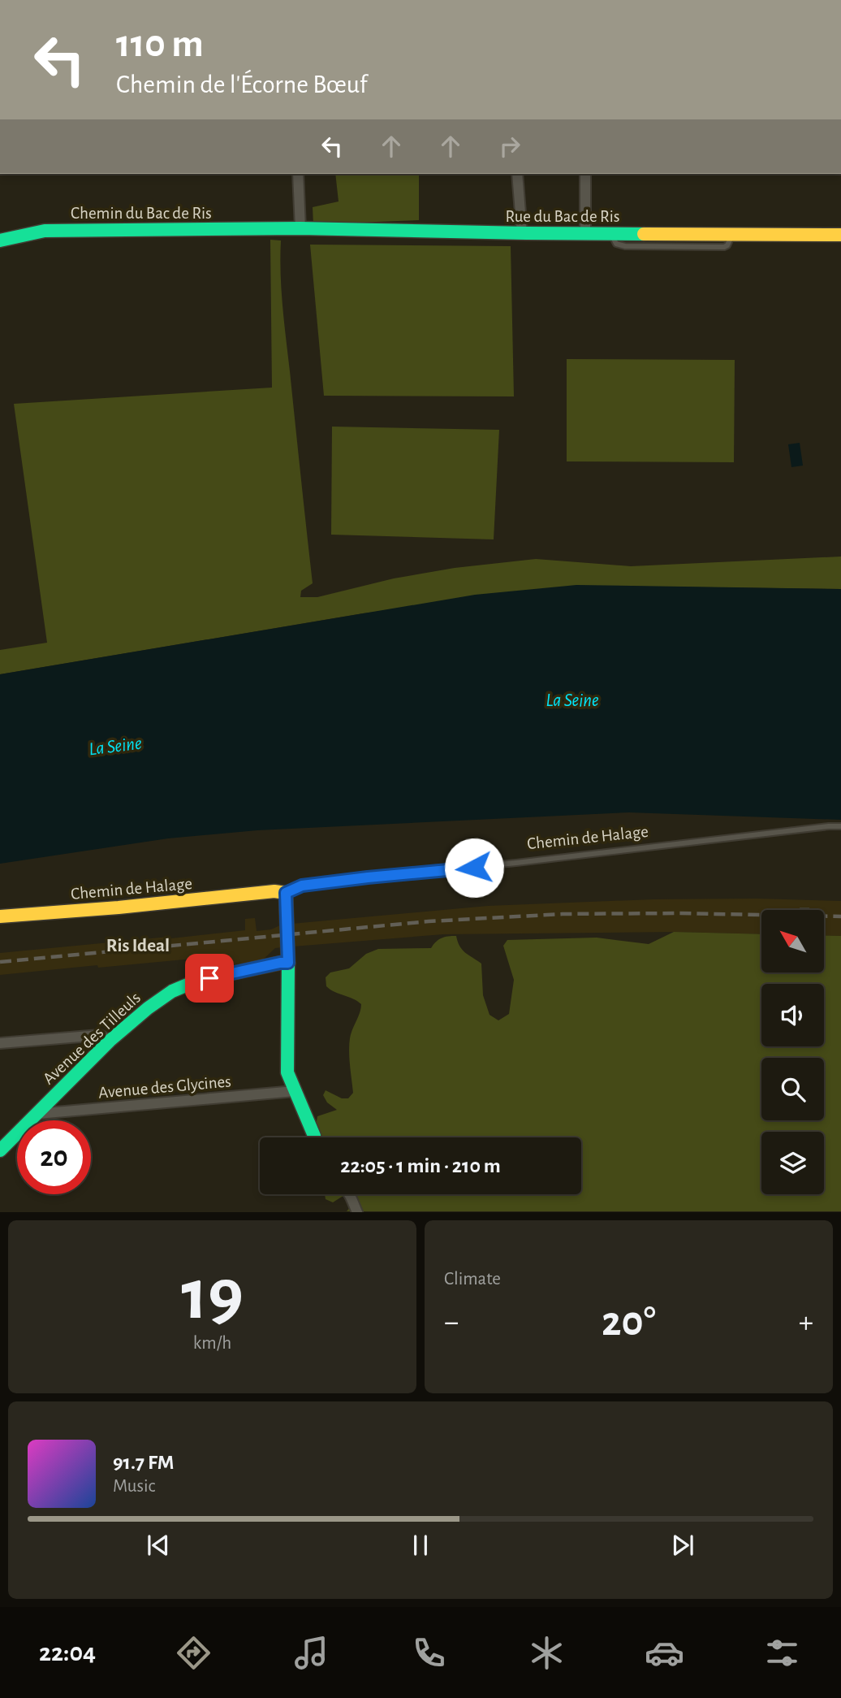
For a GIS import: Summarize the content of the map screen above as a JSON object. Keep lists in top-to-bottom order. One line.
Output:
{"streets":{"street":["Chemin du Bac de Ris","Rue du Bac de Ris","Chemin de Halage","Avenue des Tilleuls","Avenue des Glycines"]},"crossings":[["Chemin du Bac de Ris","Rue du Bac de Ris"],["Avenue des Tilleuls","Avenue des Glycines"]],"districts":["Ris Ideal"],"water":["La Seine"],"north":"top left","page":{"turn":["110 m","Chemin de l'Écorne Bœuf"],"limit":"20","trip":"22:05 · 1 min · 210 m","tile":[["19","km/h"],"Climate"],"heat":["−","20°","+"],"song":["91.7 FM","Music"],"tabs":"22:04"}}
